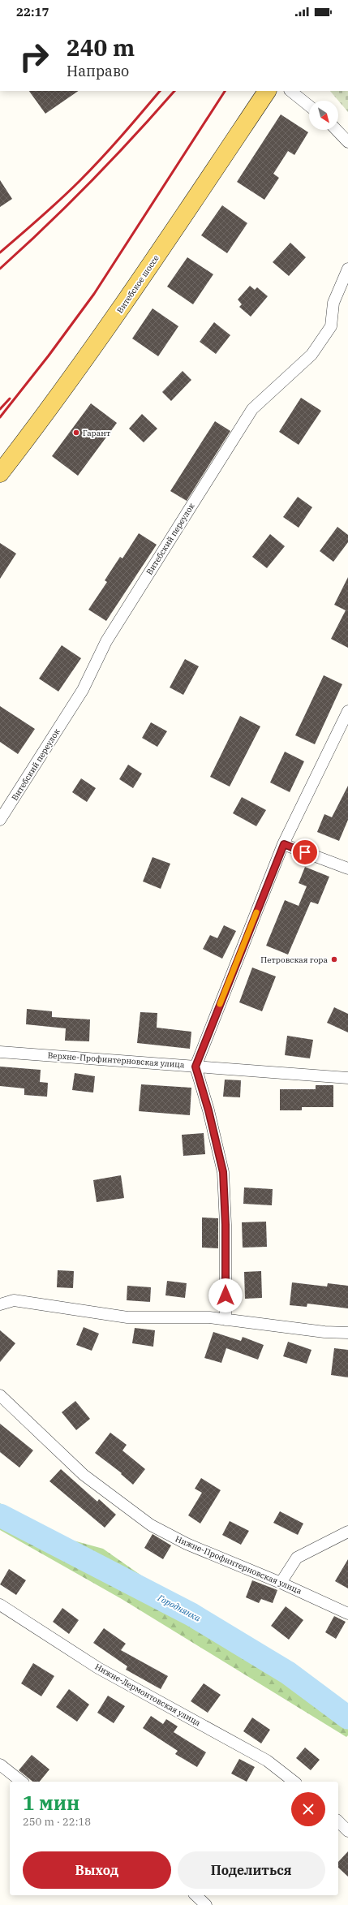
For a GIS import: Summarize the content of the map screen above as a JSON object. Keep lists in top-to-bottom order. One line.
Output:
{"streets":{"main road":["Витебское шоссе"],"street":["Витебский переулок","Верхне-Профинтерновская улица","Нижне-Профинтерновская улица","Нижне-Лермонтовская улица"]},"water":["Городнянка"],"places":["Гарант","Петровская гора"],"north":"bottom right","page":{"status":"22:17","turn":["240 m","Направо"],"heading":["1 мин","250 m · 22:18"],"buttons":["Выход","Поделиться"]}}
